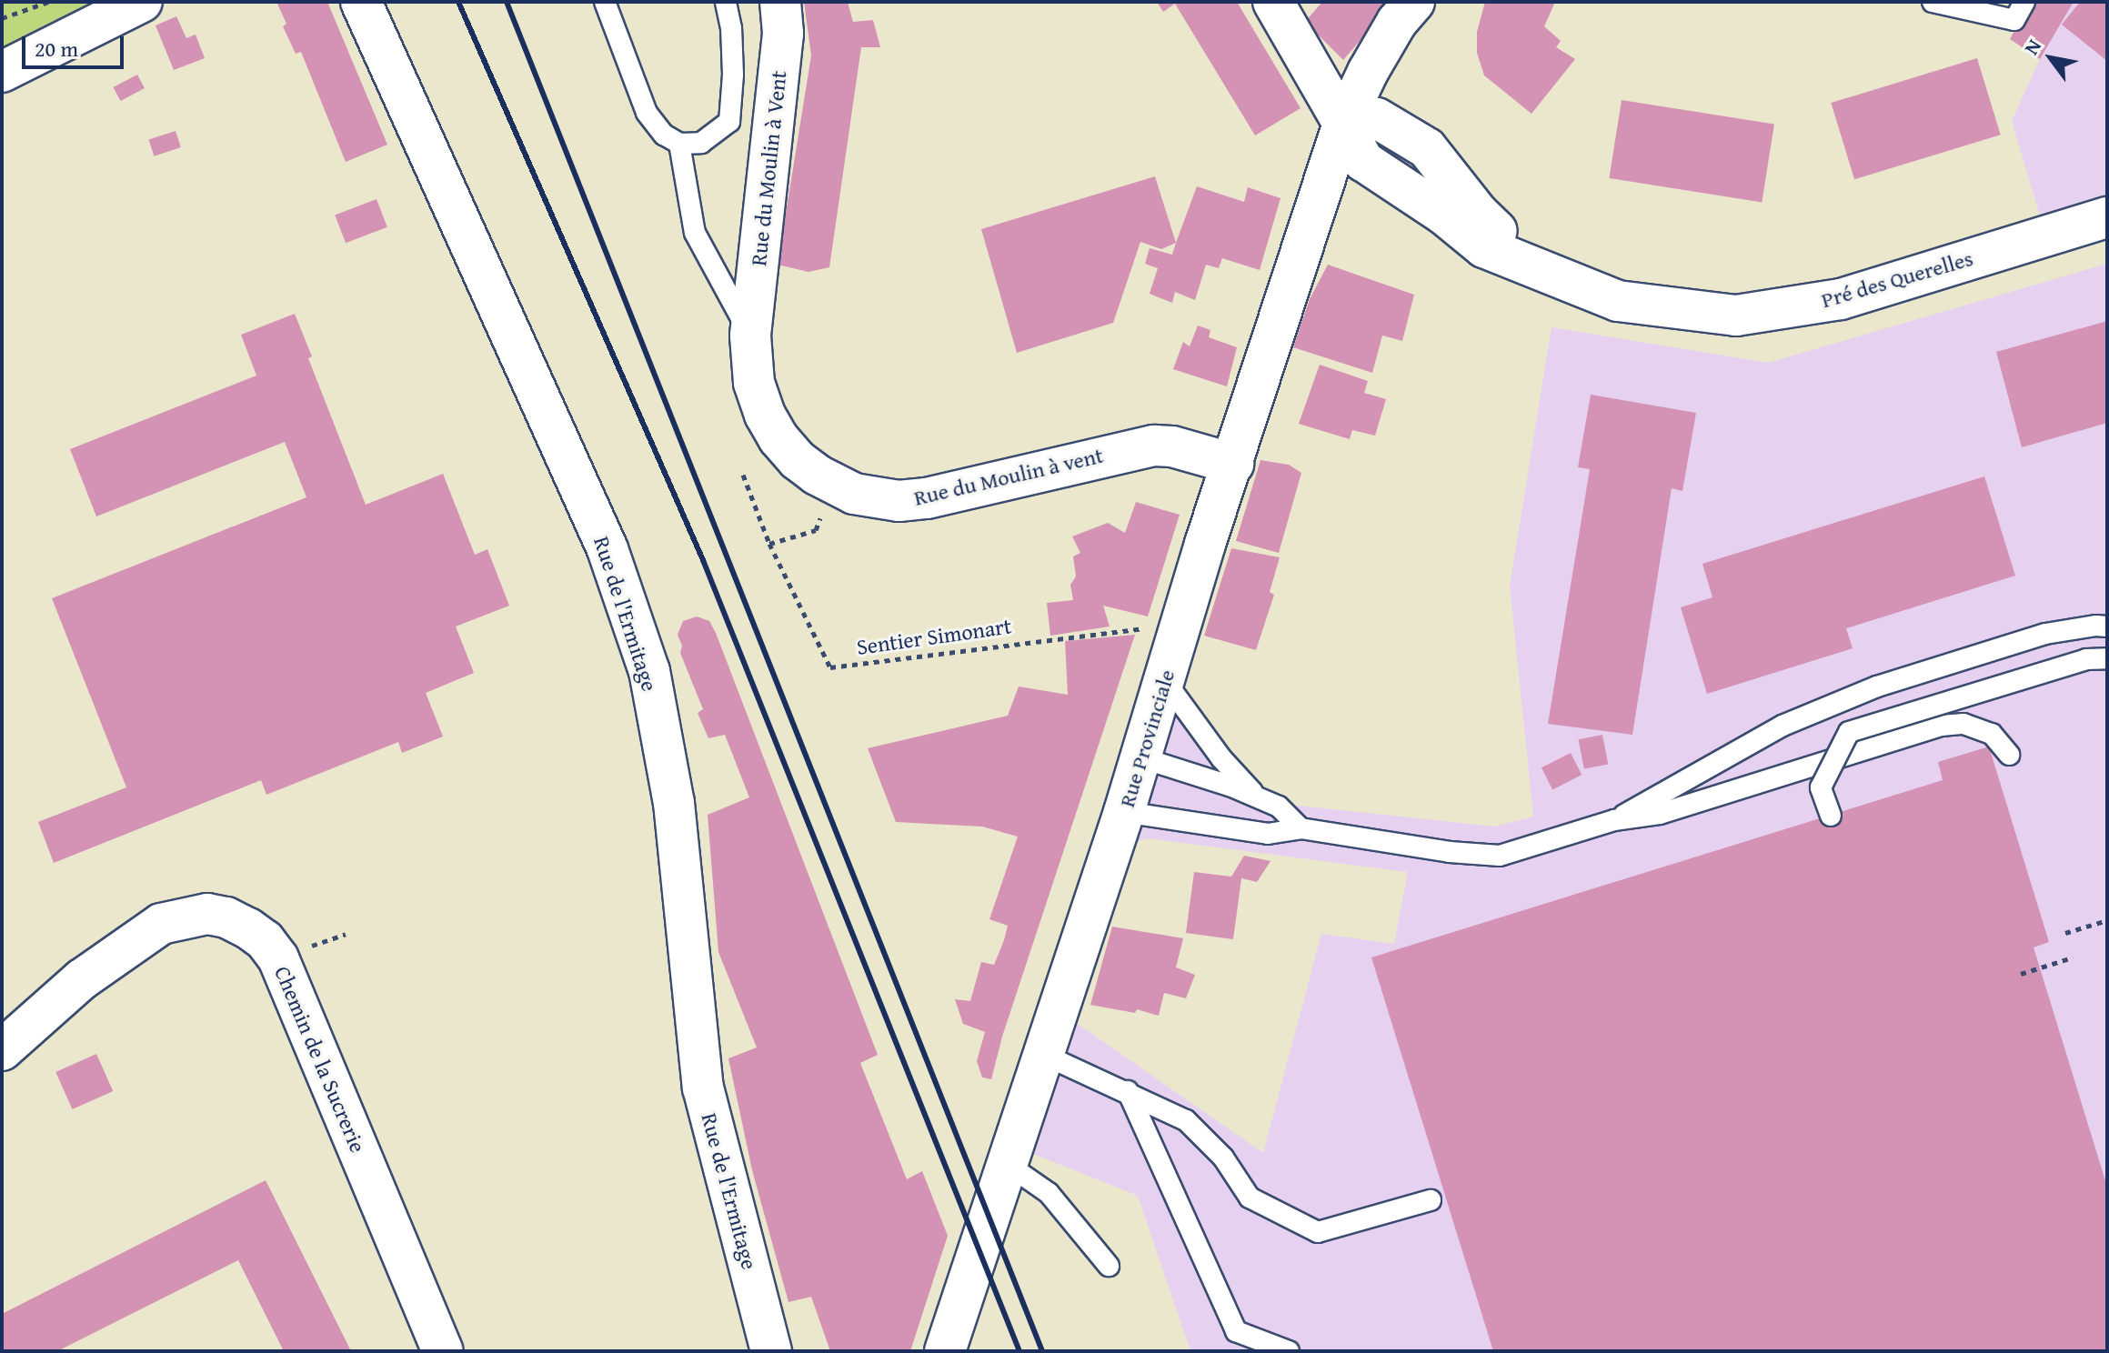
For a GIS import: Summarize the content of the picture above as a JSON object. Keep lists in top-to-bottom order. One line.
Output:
{"streets":{"street":["Rue du Moulin à Vent","Pré des Querelles","Rue du Moulin à vent","Rue de l'Ermitage","Rue Provinciale","Chemin de la Sucrerie"],"path":["Sentier Simonart"]},"crossings":[["Rue du Moulin à Vent","Rue du Moulin à vent"],["Pré des Querelles","Rue Provinciale"],["Rue du Moulin à vent","Rue Provinciale"],["Sentier Simonart","Rue Provinciale"]],"scale_bar":"20 m","north":"top left"}
